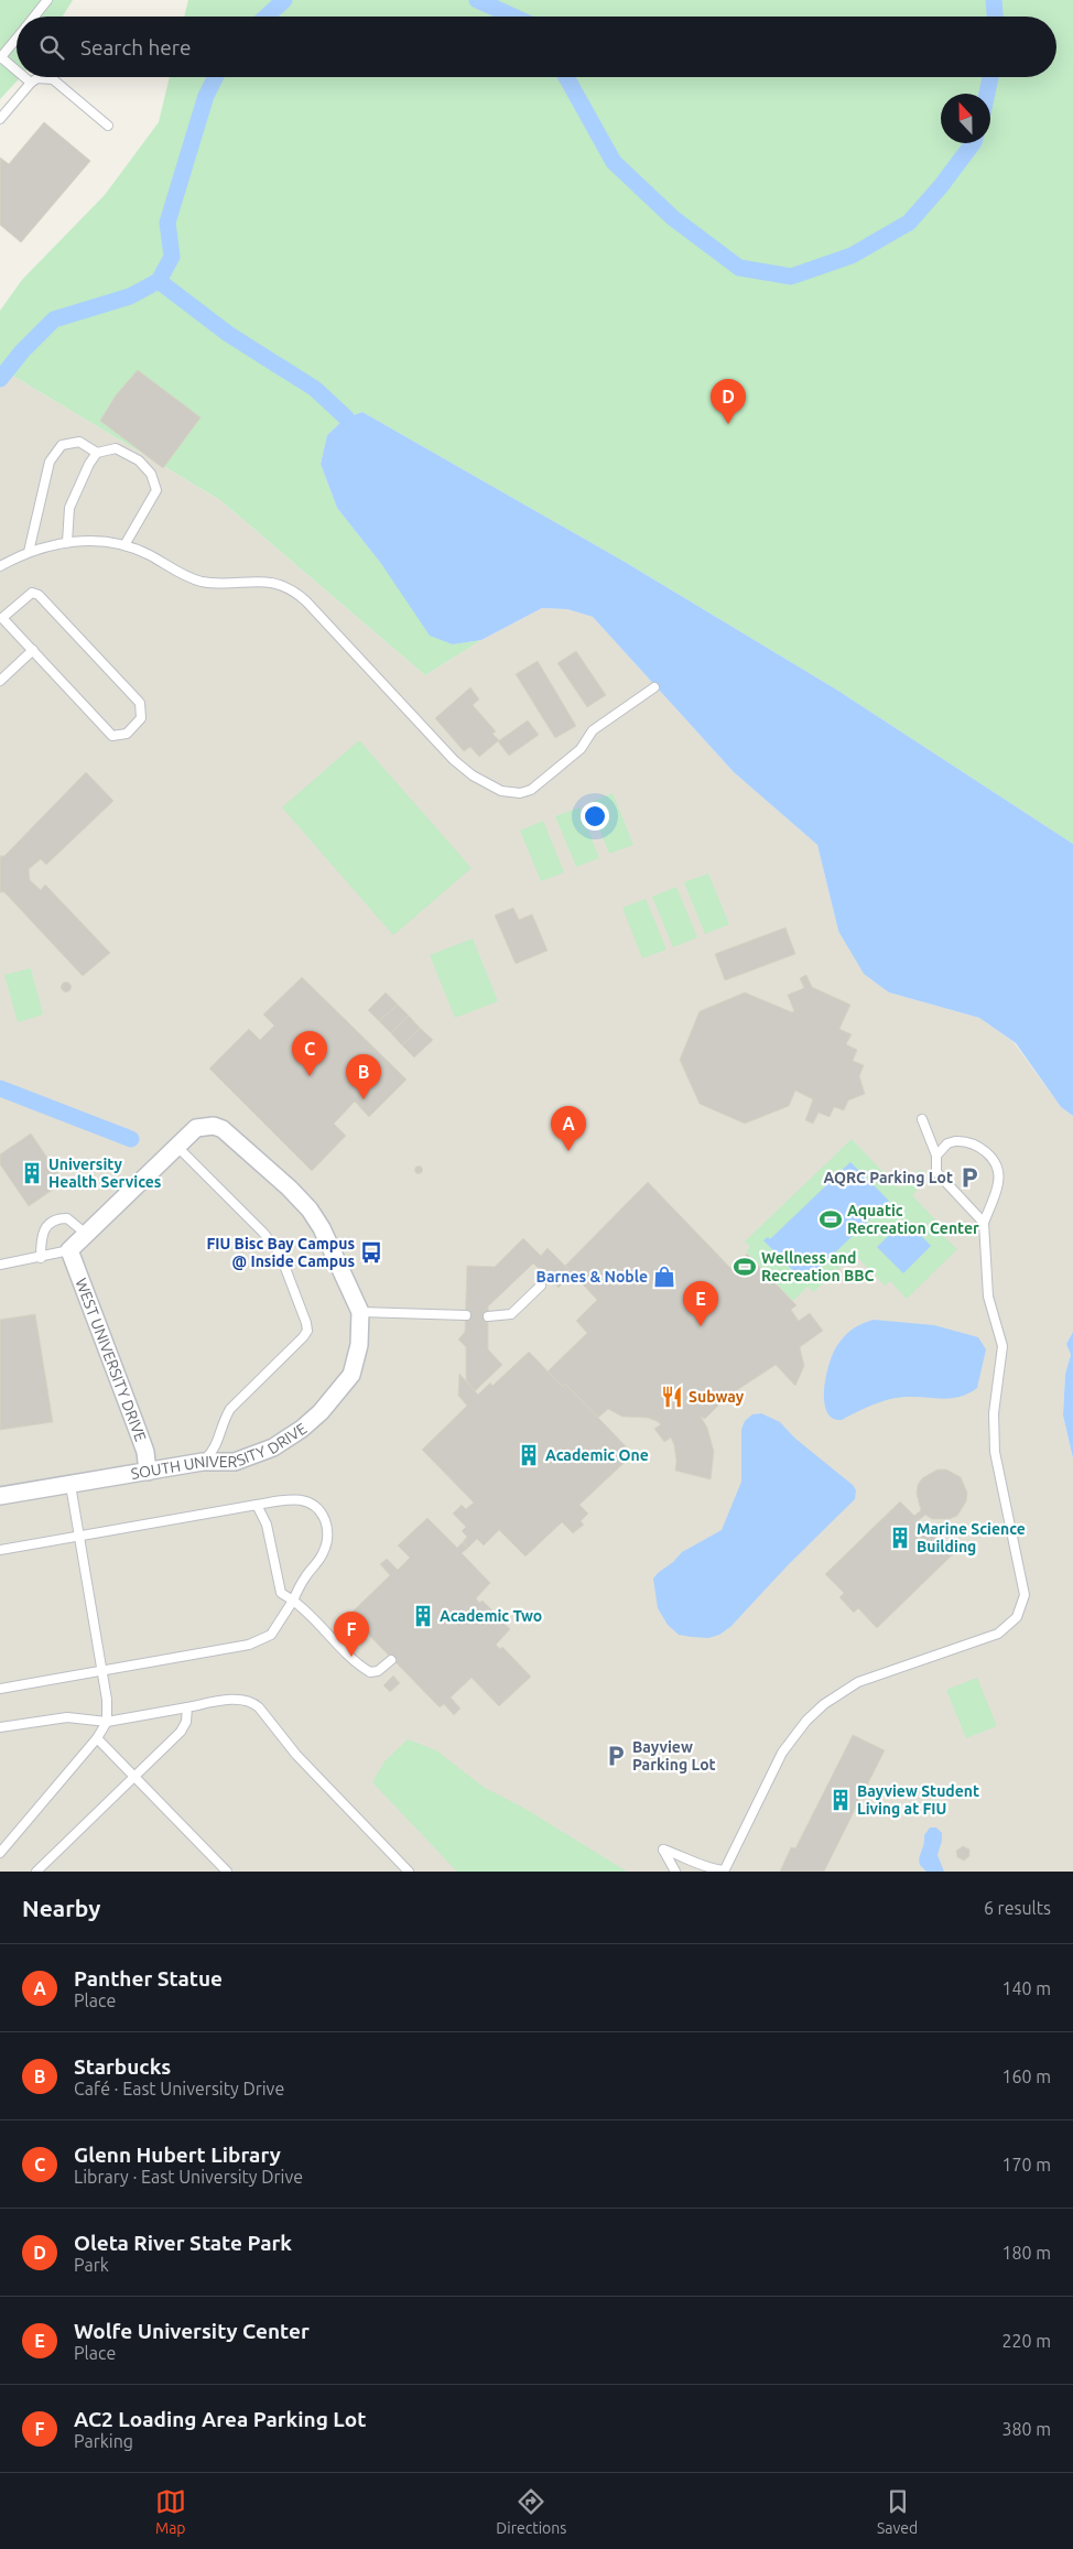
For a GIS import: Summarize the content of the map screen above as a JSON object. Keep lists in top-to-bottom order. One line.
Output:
{"streets":{"street":["WEST UNIVERSITY DRIVE","SOUTH UNIVERSITY DRIVE"]},"crossings":[["WEST UNIVERSITY DRIVE","SOUTH UNIVERSITY DRIVE"]],"places":{"building":["University Health Services","Academic One","Marine Science Building","Academic Two","Bayview Student Living at FIU"],"parking":["AQRC Parking Lot","Bayview Parking Lot"],"sports":["Aquatic Recreation Center","Wellness and Recreation BBC"],"bus stop":["FIU Bisc Bay Campus @ Inside Campus"],"shop":["Barnes & Noble"],"restaurant":["Subway"]},"north":"top","page":{"search":"Search here","pins":["D","C","B","A","E","F"],"heading":["Nearby","6 results"],"list":[{"mark":"A","name":"Panther Statue","note":"Place","value":"140 m"},{"mark":"B","name":"Starbucks","note":"Café · East University Drive","value":"160 m"},{"mark":"C","name":"Glenn Hubert Library","note":"Library · East University Drive","value":"170 m"},{"mark":"D","name":"Oleta River State Park","note":"Park","value":"180 m"},{"mark":"E","name":"Wolfe University Center","note":"Place","value":"220 m"},{"mark":"F","name":"AC2 Loading Area Parking Lot","note":"Parking","value":"380 m"}],"nav":["Map","Directions","Saved"]}}
